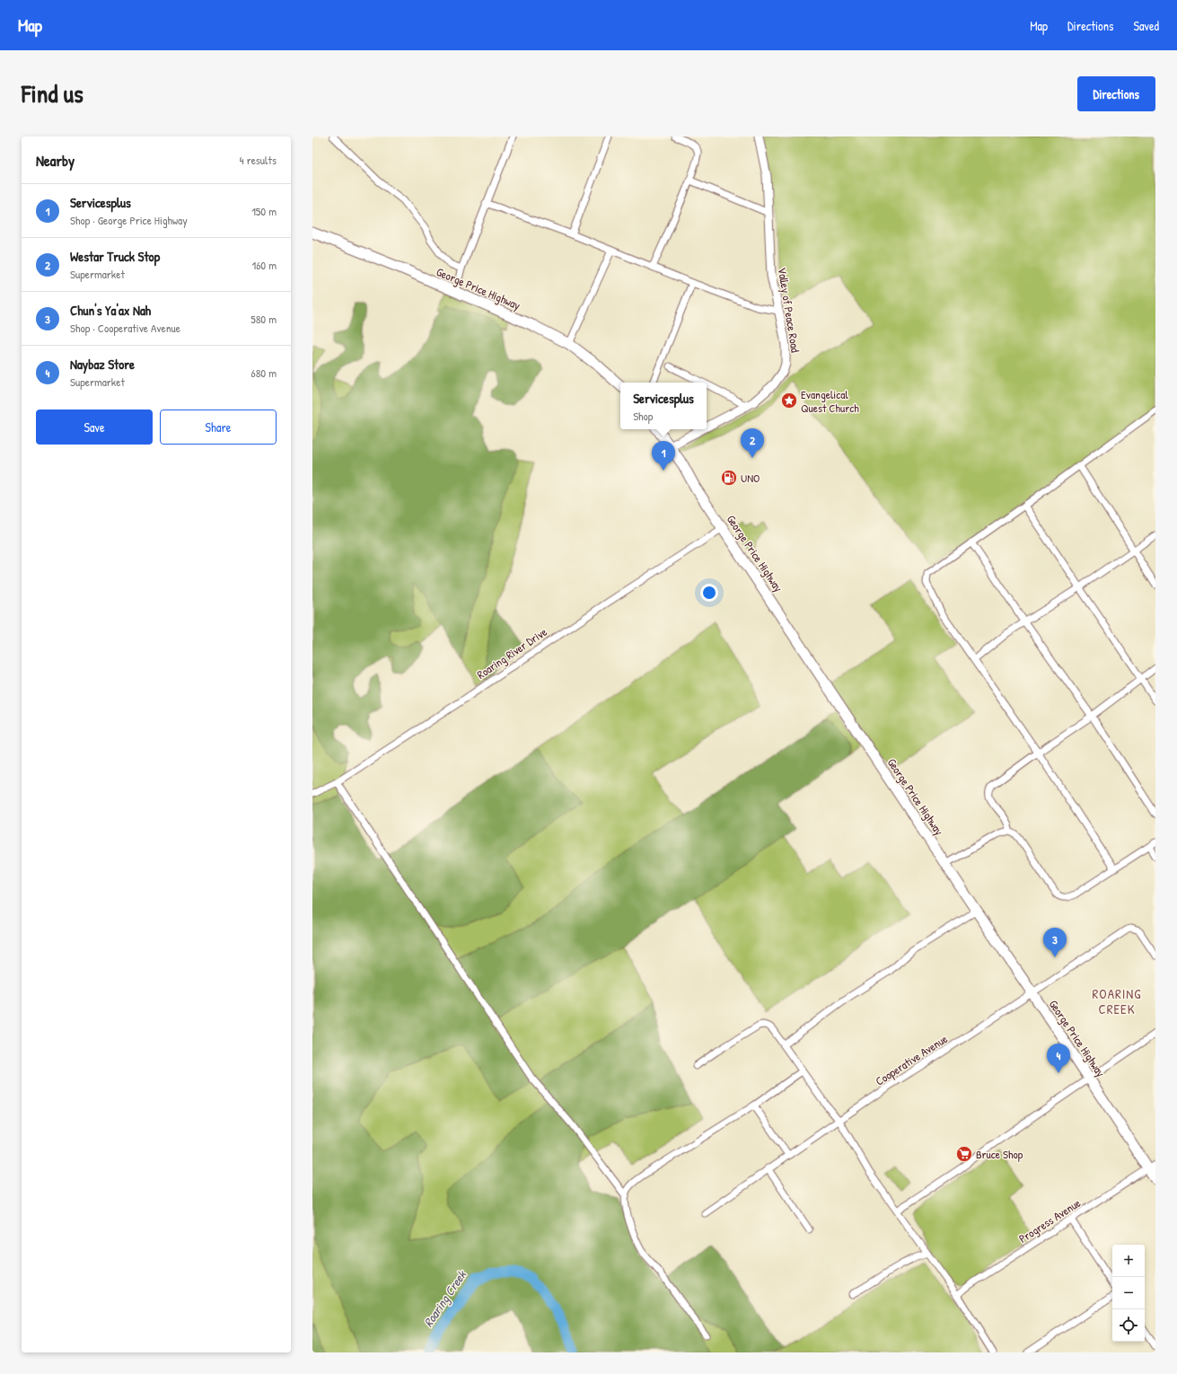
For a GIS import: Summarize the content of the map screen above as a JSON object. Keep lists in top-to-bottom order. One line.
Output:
{"streets":{"highway":["George Price Highway"],"street":["Valley of Peace Road","Roaring River Drive","Cooperative Avenue","Progress Avenue"]},"crossings":[["George Price Highway","Valley of Peace Road"],["George Price Highway","Roaring River Drive"],["George Price Highway","Cooperative Avenue"],["George Price Highway","Progress Avenue"]],"districts":["ROARING CREEK"],"water":["Roaring Creek"],"places":{"place":["Evangelical Quest Church"],"fuel station":["UNO"],"supermarket":["Bruce Shop"]},"page":{"header":"Map","nav":["Map","Directions","Saved"],"title":"Find us","buttons":["Directions",["Save","Share"]],"heading":["Nearby","4 results"],"list":[{"mark":"1","name":"Servicesplus","note":"Shop · George Price Highway","value":"150 m"},{"mark":"2","name":"Westar Truck Stop","note":"Supermarket","value":"160 m"},{"mark":"3","name":"Chun's Ya'ax Nah","note":"Shop · Cooperative Avenue","value":"580 m"},{"mark":"4","name":"Naybaz Store","note":"Supermarket","value":"680 m"}],"popup":["Servicesplus","Shop"],"pins":["2","1","3","4"],"map_buttons":["+","−"]}}
